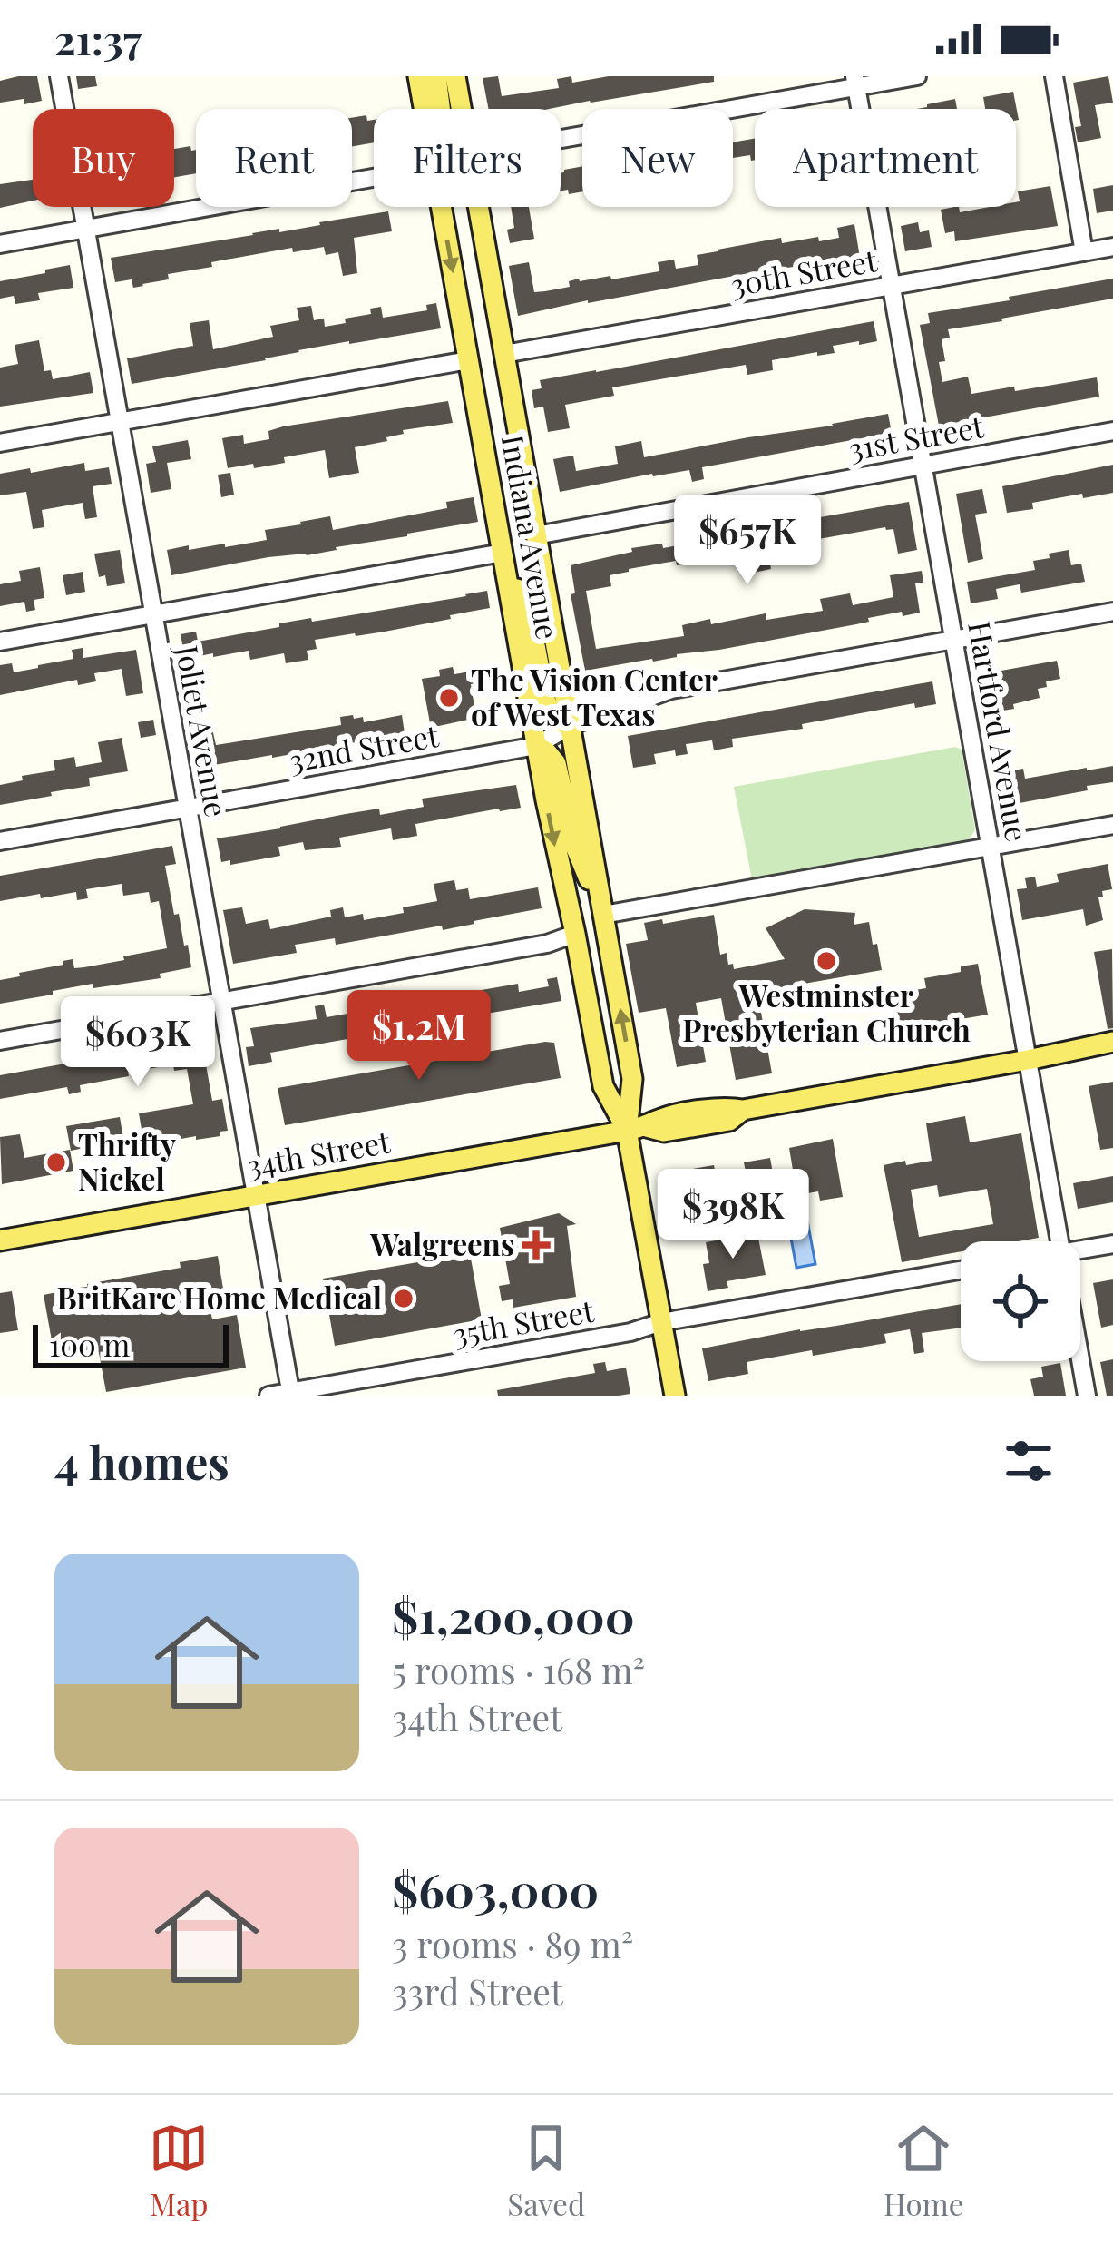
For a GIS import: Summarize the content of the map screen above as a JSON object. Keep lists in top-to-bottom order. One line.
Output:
{"streets":{"main road":["Indiana Avenue","34th Street"],"street":["30th Street","31st Street","Joliet Avenue","Hartford Avenue","32nd Street","35th Street"]},"crossings":[["30th Street","Indiana Avenue"],["30th Street","Hartford Avenue"],["31st Street","Indiana Avenue"],["31st Street","Hartford Avenue"],["Indiana Avenue","32nd Street"],["Indiana Avenue","34th Street"],["Indiana Avenue","35th Street"],["Joliet Avenue","32nd Street"],["Joliet Avenue","34th Street"],["Joliet Avenue","35th Street"],["Hartford Avenue","32nd Street"],["Hartford Avenue","34th Street"]],"places":{"other":["The Vision Center of West Texas","Westminster Presbyterian Church","Thrifty Nickel","BritKare Home Medical"],"health":["Walgreens"]},"scale_bar":"100 m","page":{"status":"21:37","chip":["Buy","Rent","Filters","New","Apartment"],"price":["$657K","$1.2M","$603K","$398K"],"scale":"100 m","heading":"4 homes","list":[{"name":"$1,200,000","note":"5 rooms · 168 m² · 34th Street"},{"name":"$603,000","note":"3 rooms · 89 m² · 33rd Street"}],"tabs":["Map","Saved","Home"]}}
